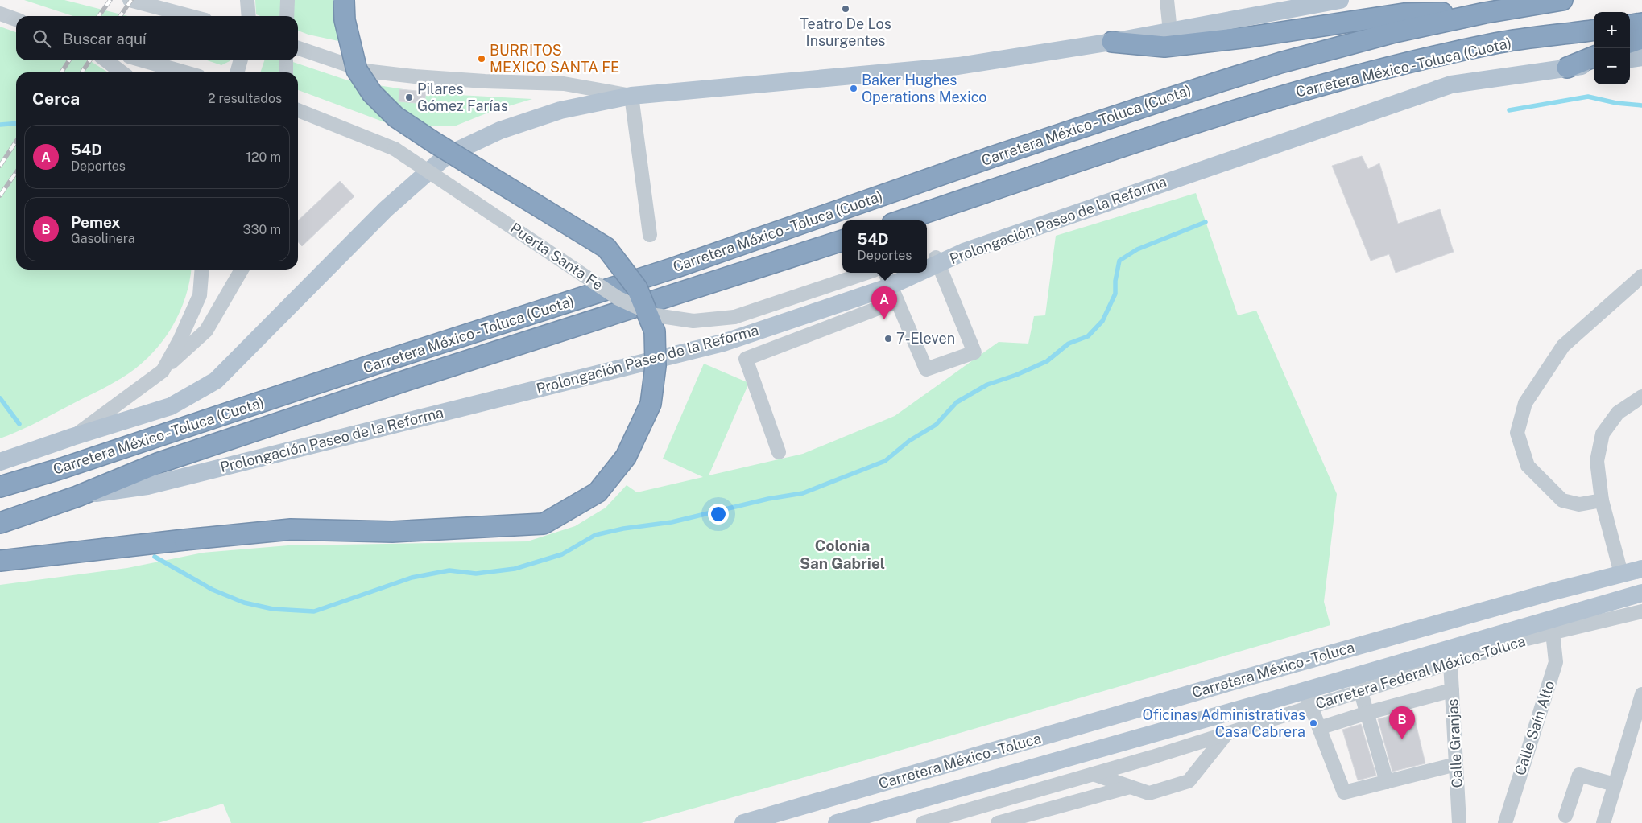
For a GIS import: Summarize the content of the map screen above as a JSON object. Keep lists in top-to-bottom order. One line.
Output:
{"streets":{"highway":["Carretera México - Toluca (Cuota)"],"main road":["Prolongación Paseo de la Reforma","Carretera México - Toluca"],"street":["Puerta Santa Fe","Carretera Federal México-Toluca","Calle Saín Alto","Calle Granjas"]},"crossings":[["Carretera México - Toluca (Cuota)","Prolongación Paseo de la Reforma"],["Carretera México - Toluca","Carretera Federal México-Toluca"],["Carretera Federal México-Toluca","Calle Saín Alto"],["Carretera Federal México-Toluca","Calle Granjas"]],"districts":["Colonia San Gabriel"],"places":["Teatro De Los Insurgentes","BURRITOS MEXICO SANTA FE","Baker Hughes Operations Mexico","Pilares Gómez Farías","7-Eleven","Oficinas Administrativas Casa Cabrera"],"page":{"map_buttons":["+","−"],"search":"Buscar aquí","heading":["Cerca","2 resultados"],"list":[{"mark":"A","name":"54D","note":"Deportes","value":"120 m"},{"mark":"B","name":"Pemex","note":"Gasolinera","value":"330 m"}],"popup":["54D","Deportes"],"pins":["A","B"]}}
